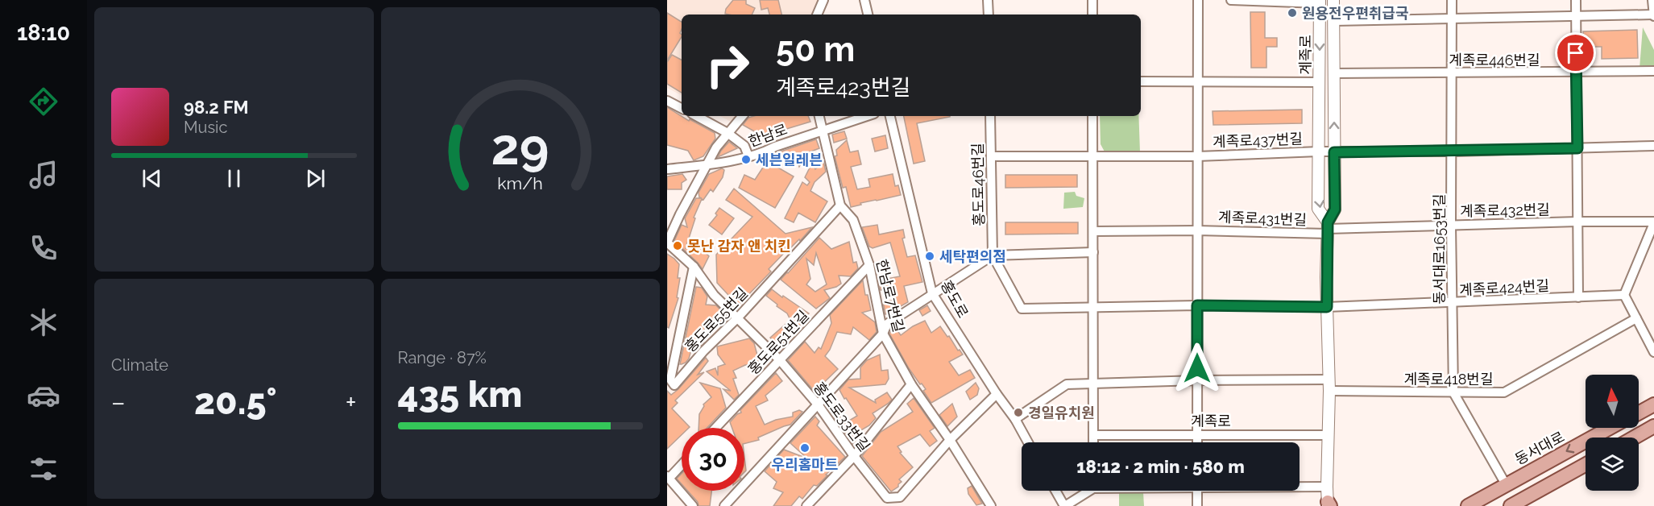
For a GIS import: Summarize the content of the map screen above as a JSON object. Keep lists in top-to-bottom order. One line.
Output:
{"streets":{"main road":["계족로","동서대로"],"street":["계족로446번길","한남로","계족로437번길","홍도로46번길","계족로432번길","계족로431번길","동서대로1653번길","계족로424번길","한남로7번길","홍도로","홍도로55번길","홍도로51번길","계족로418번길","홍도로33번길"]},"crossings":[["계족로","계족로446번길"],["계족로","계족로437번길"],["계족로","계족로432번길"],["계족로","계족로431번길"],["계족로","계족로424번길"],["계족로","계족로418번길"],["계족로446번길","동서대로1653번길"],["한남로","한남로7번길"],["계족로437번길","홍도로46번길"],["계족로437번길","계족로431번길"],["계족로437번길","동서대로1653번길"],["홍도로46번길","계족로424번길"],["계족로432번길","계족로431번길"],["계족로432번길","동서대로1653번길"],["동서대로1653번길","계족로424번길"],["동서대로1653번길","계족로418번길"],["동서대로1653번길","동서대로"],["한남로7번길","홍도로55번길"],["한남로7번길","홍도로51번길"],["한남로7번길","홍도로33번길"],["홍도로","계족로418번길"],["홍도로","홍도로33번길"],["홍도로55번길","홍도로33번길"],["홍도로51번길","홍도로33번길"]],"places":["원용전우편취급국","세븐일레븐","못난 감자 앤 치킨","세탁편의점","경일유치원","우리홈마트"],"north":"top","page":{"tabs":"18:10","turn":["50 m","계족로423번길"],"song":["98.2 FM","Music"],"tile":["Climate",["Range · 87%","435 km"]],"heat":["−","20.5°","+"],"limit":"30","trip":"18:12 · 2 min · 580 m","gauge":["29","km/h"]}}
